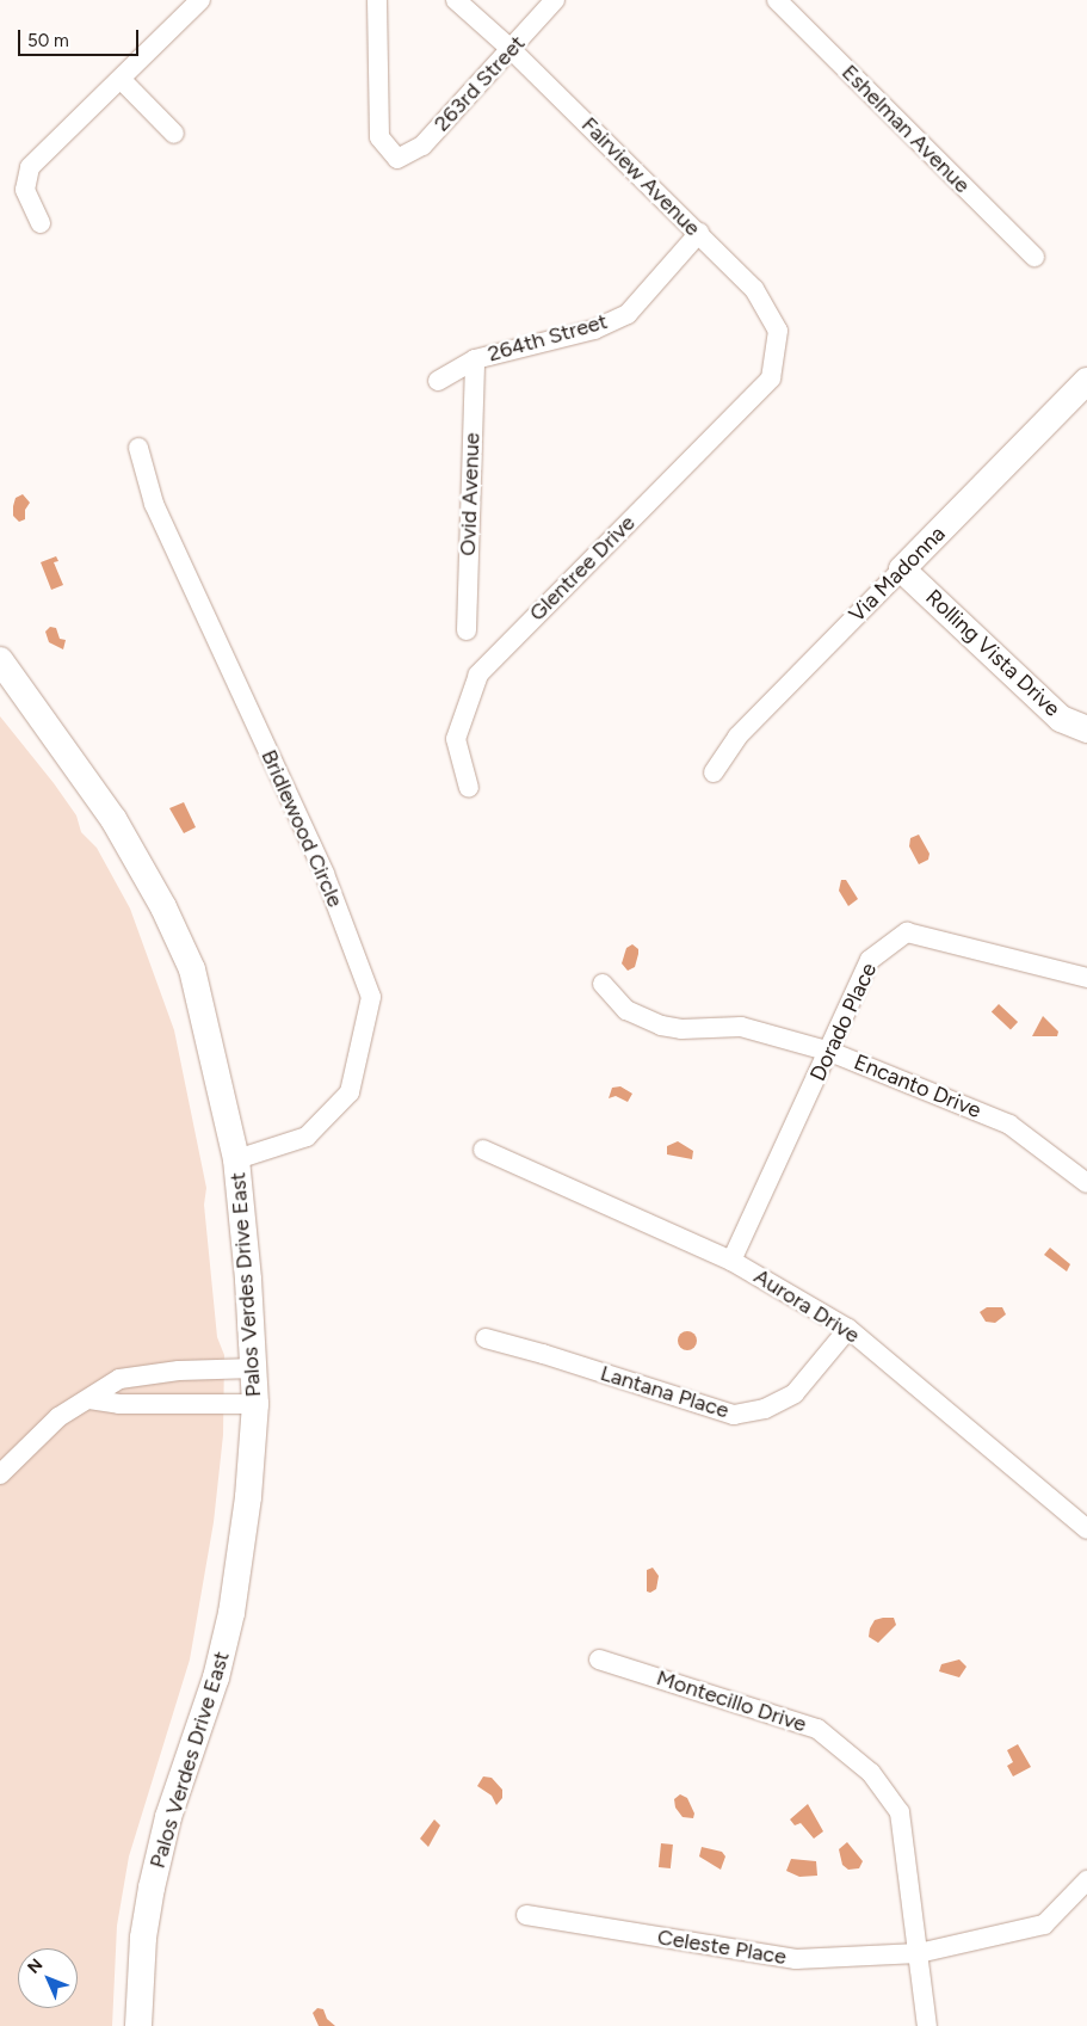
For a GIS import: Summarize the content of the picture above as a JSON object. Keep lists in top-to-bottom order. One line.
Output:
{"streets":{"main road":["Via Madonna","Rolling Vista Drive","Palos Verdes Drive East"],"street":["263rd Street","Eshelman Avenue","Fairview Avenue","264th Street","Ovid Avenue","Glentree Drive","Bridlewood Circle","Dorado Place","Encanto Drive","Aurora Drive","Lantana Place","Montecillo Drive","Celeste Place"]},"crossings":[["263rd Street","Fairview Avenue"],["Fairview Avenue","264th Street"],["Fairview Avenue","Glentree Drive"],["264th Street","Ovid Avenue"],["Via Madonna","Rolling Vista Drive"],["Bridlewood Circle","Palos Verdes Drive East"],["Dorado Place","Encanto Drive"],["Dorado Place","Aurora Drive"],["Aurora Drive","Lantana Place"],["Montecillo Drive","Celeste Place"]],"scale_bar":"50 m","north":"top left"}
